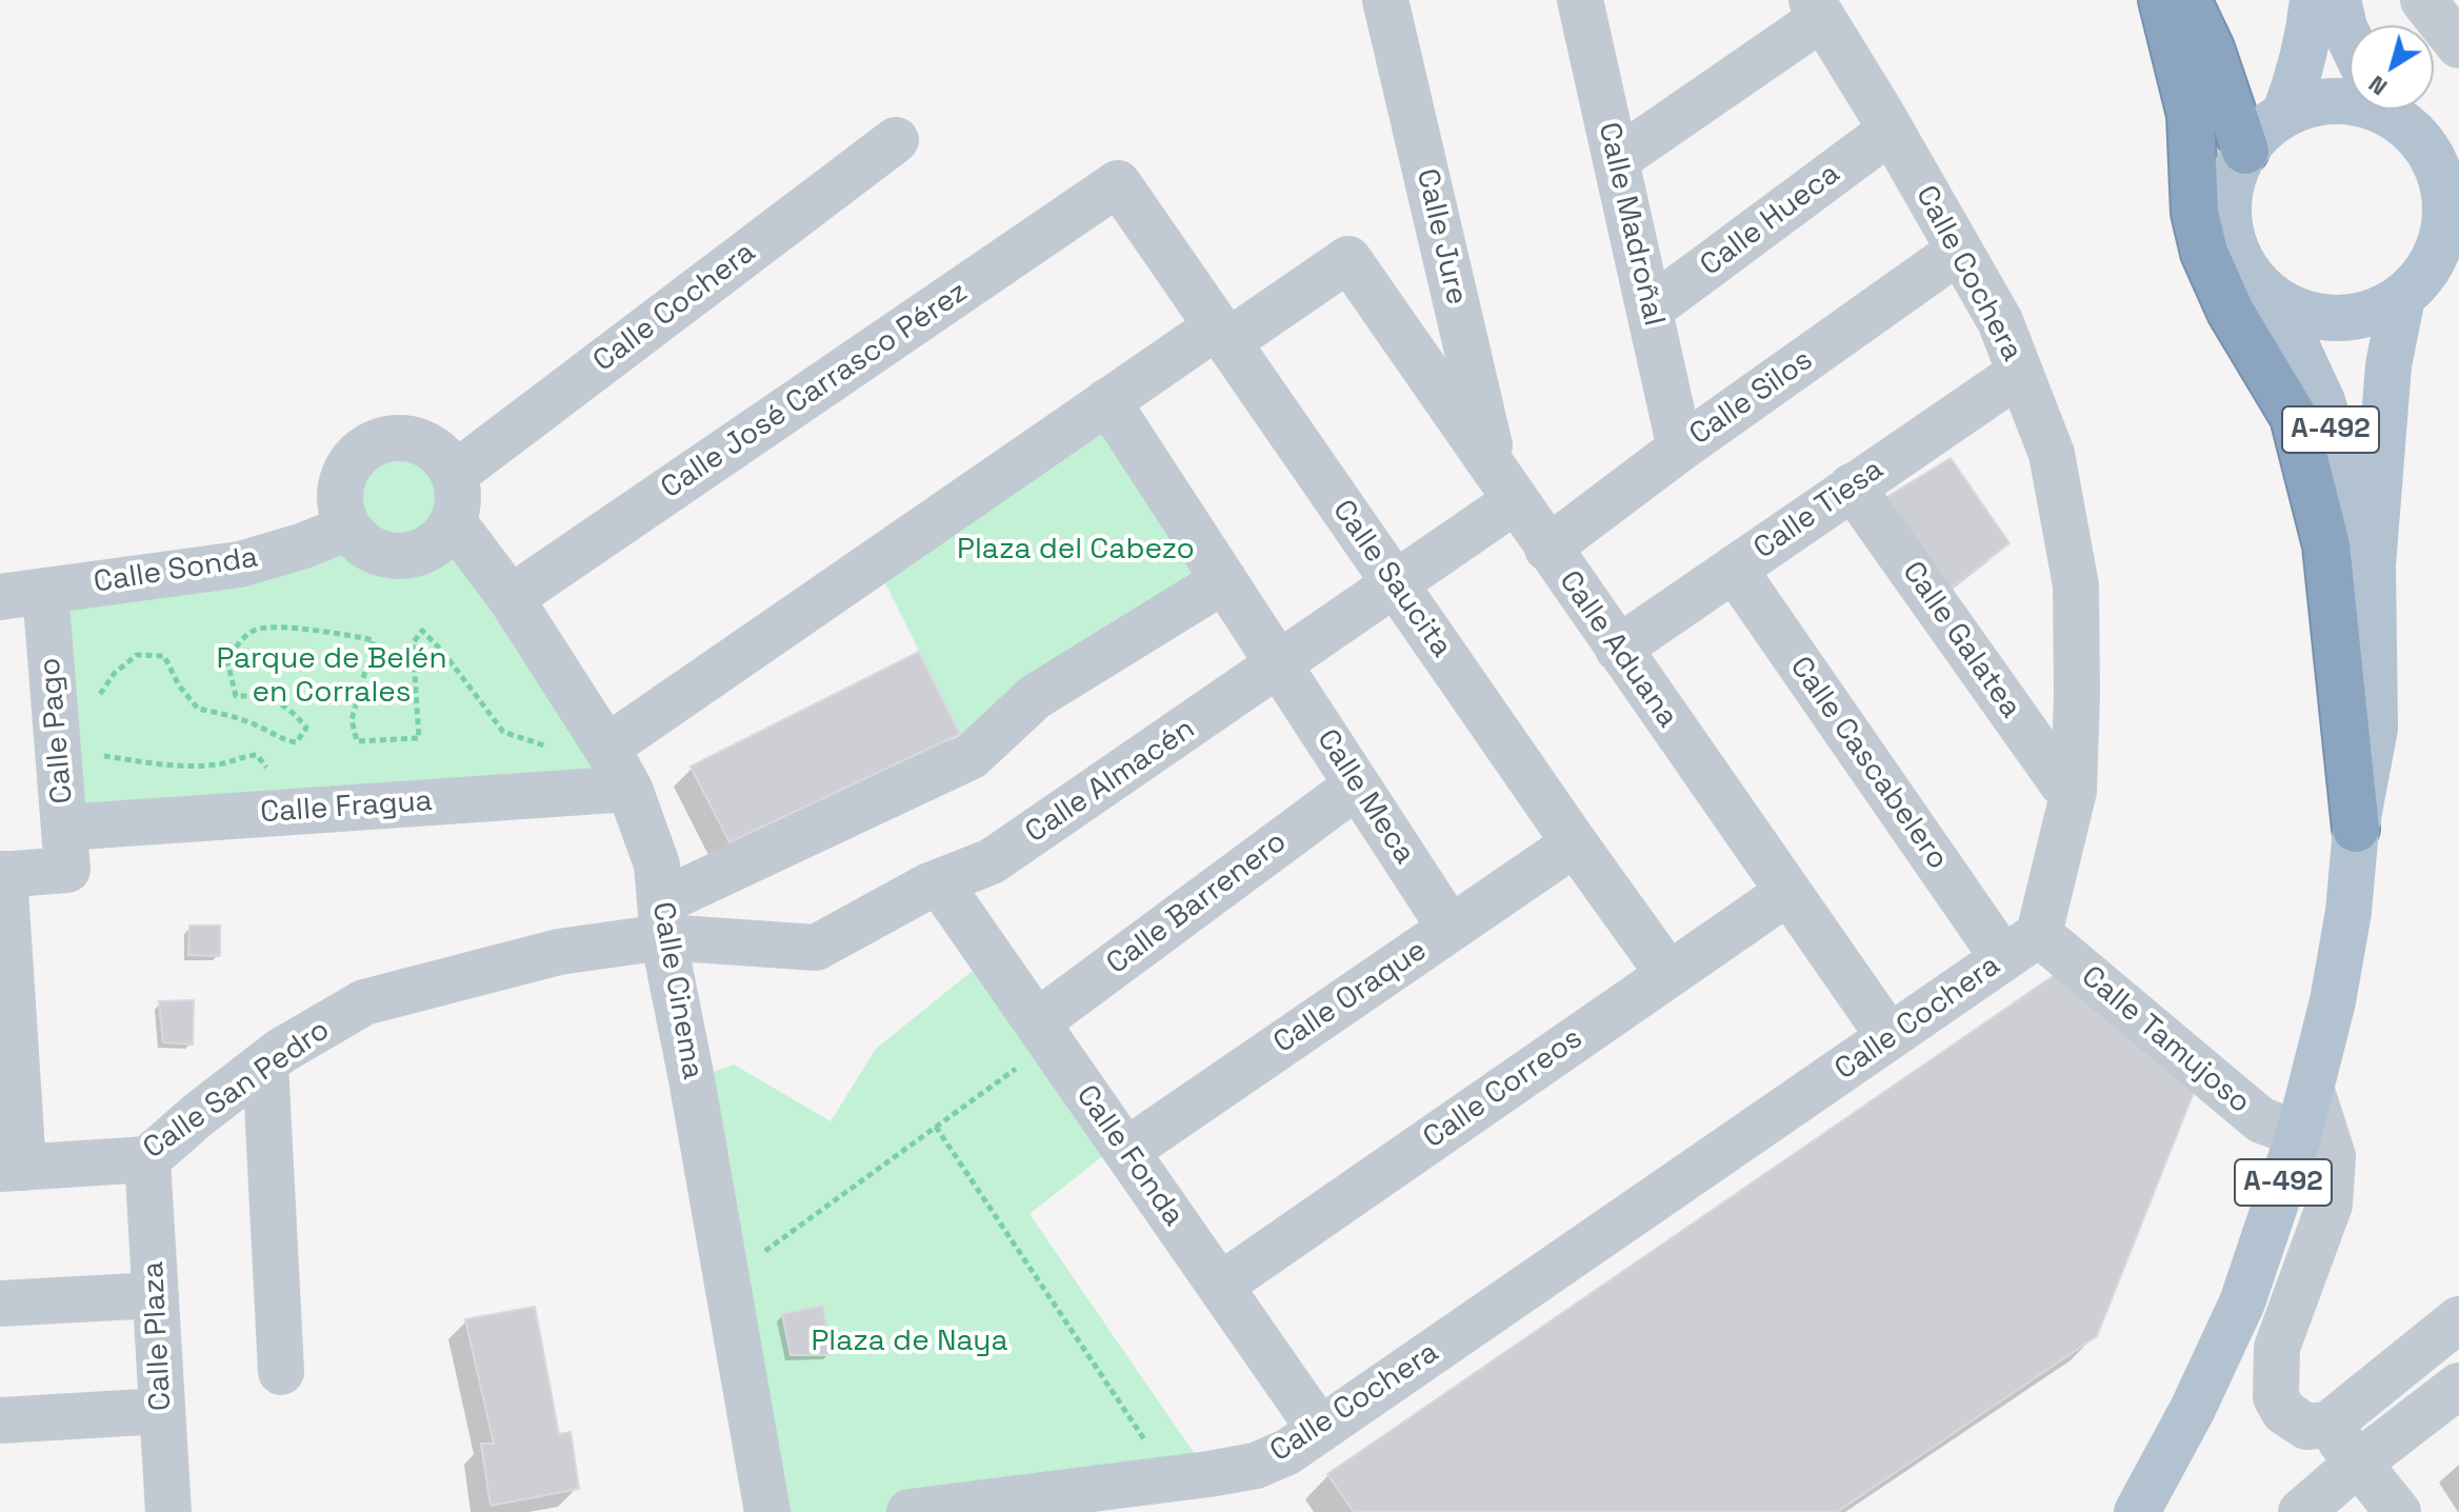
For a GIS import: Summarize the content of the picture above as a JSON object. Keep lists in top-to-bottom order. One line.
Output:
{"streets":{"main road":["A-492"],"street":["Calle Hueca","Calle Madroñal","Calle Jure","Calle Cochera","Calle José Carrasco Pérez","Calle Silos","Calle Tiesa","Calle Sonda","Calle Saucita","Calle Galatea","Calle Aduana","Calle Pago","Calle Cascabelero","Calle Almacén","Calle Meca","Calle Fragua","Calle Barrenero","Calle Cinema","Calle Oraque","Calle Tamujoso","Calle Correos","Calle San Pedro","Calle Fonda","Calle Plaza"]},"crossings":[["Calle Hueca","Calle Madroñal"],["Calle Hueca","Calle Cochera"],["Calle Madroñal","Calle Silos"],["Calle Jure","Calle Aduana"],["Calle Jure","Calle Almacén"],["Calle Cochera","Calle Silos"],["Calle Cochera","Calle Tiesa"],["Calle Cochera","Calle Sonda"],["Calle Cochera","Calle Galatea"],["Calle Cochera","Calle Aduana"],["Calle Cochera","Calle Cascabelero"],["Calle Cochera","Calle Cinema"],["Calle Cochera","Calle Tamujoso"],["Calle Cochera","Calle Fonda"],["Calle José Carrasco Pérez","Calle Saucita"],["Calle José Carrasco Pérez","Calle Cinema"],["Calle Silos","Calle Aduana"],["A-492","Calle Tamujoso"],["Calle Tiesa","Calle Galatea"],["Calle Tiesa","Calle Aduana"],["Calle Tiesa","Calle Cascabelero"],["Calle Sonda","Calle Pago"],["Calle Sonda","Calle Cinema"],["Calle Saucita","Calle Aduana"],["Calle Saucita","Calle Almacén"],["Calle Saucita","Calle Oraque"],["Calle Saucita","Calle Correos"],["Calle Aduana","Calle Almacén"],["Calle Aduana","Calle Correos"],["Calle Pago","Calle Fragua"],["Calle Cascabelero","Calle Tamujoso"],["Calle Almacén","Calle Meca"],["Calle Almacén","Calle Cinema"],["Calle Almacén","Calle San Pedro"],["Calle Almacén","Calle Fonda"],["Calle Meca","Calle Barrenero"],["Calle Meca","Calle Oraque"],["Calle Fragua","Calle Cinema"],["Calle Barrenero","Calle Fonda"],["Calle Cinema","Calle San Pedro"],["Calle Oraque","Calle Fonda"],["Calle Correos","Calle Fonda"],["Calle San Pedro","Calle Plaza"]],"parks":["Plaza del Cabezo","Parque de Belén en Corrales","Plaza de Naya"],"north":"bottom left"}
